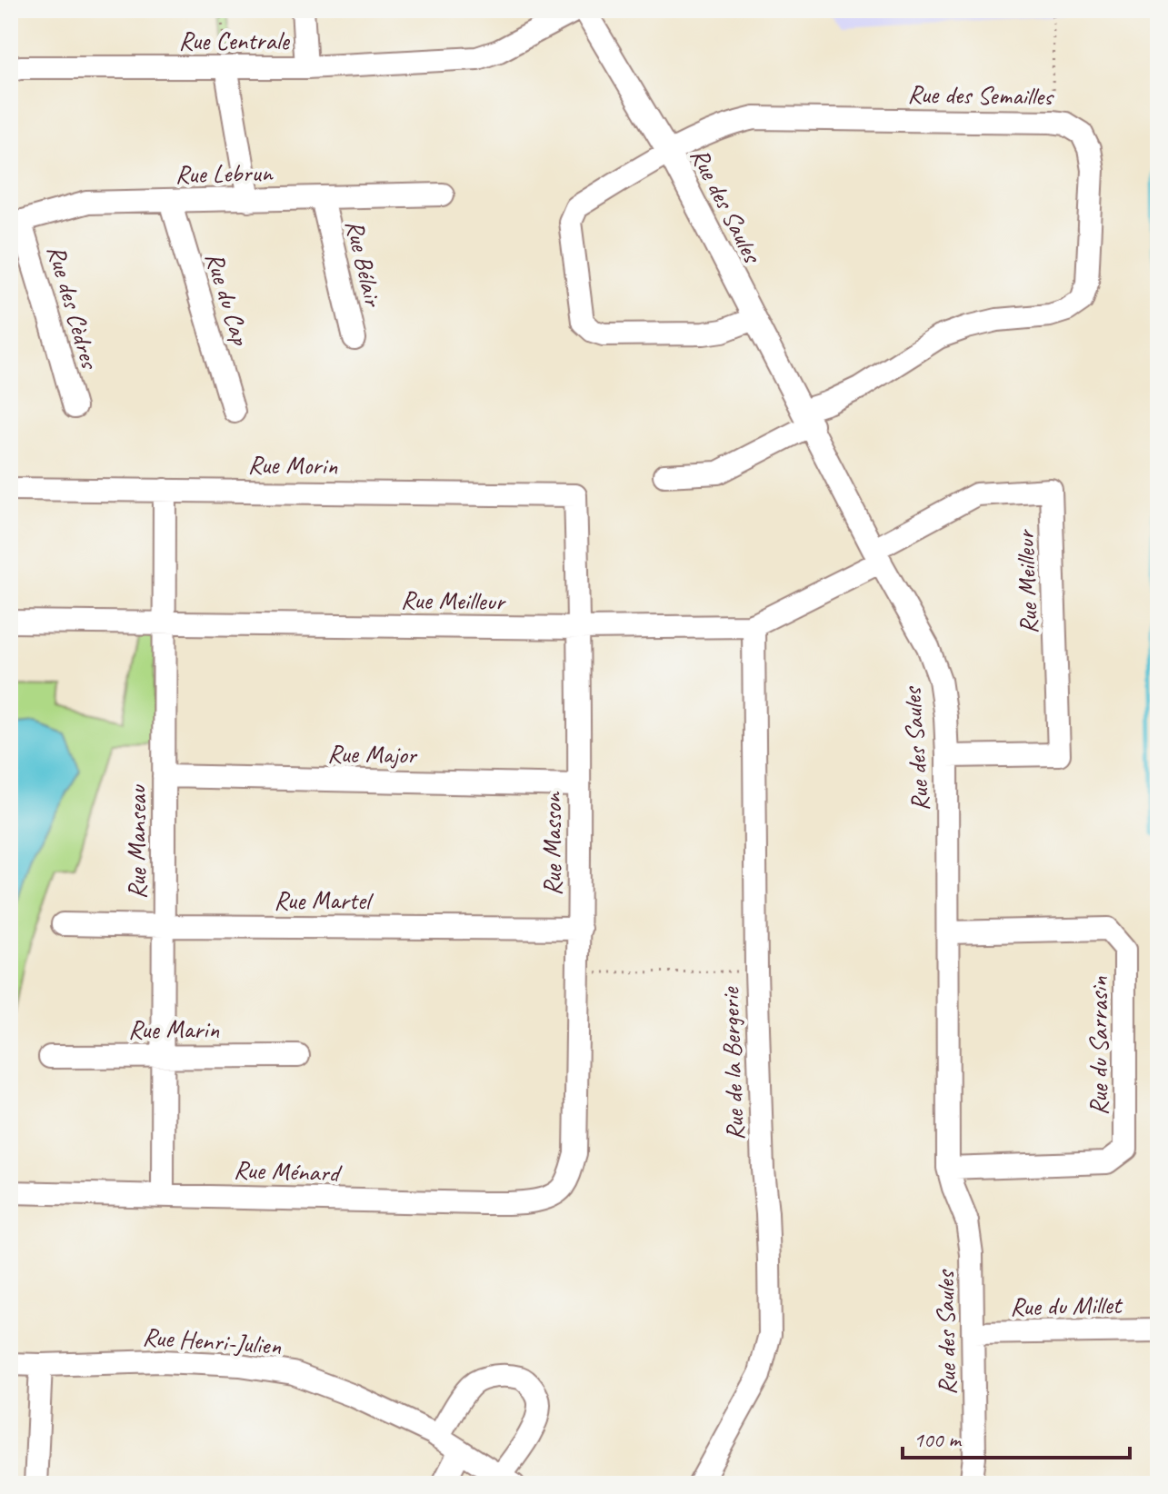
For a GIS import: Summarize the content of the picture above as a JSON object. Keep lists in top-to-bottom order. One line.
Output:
{"streets":{"street":["Rue Centrale","Rue des Semailles","Rue Lebrun","Rue des Saules","Rue Bélair","Rue du Cap","Rue des Cèdres","Rue Morin","Rue Meilleur","Rue Major","Rue Manseau","Rue Masson","Rue Martel","Rue Marin","Rue du Sarrasin","Rue de la Bergerie","Rue Ménard","Rue du Millet","Rue Henri-Julien"]},"crossings":[["Rue des Semailles","Rue des Saules"],["Rue Lebrun","Rue Bélair"],["Rue Lebrun","Rue du Cap"],["Rue Lebrun","Rue des Cèdres"],["Rue des Saules","Rue Meilleur"],["Rue des Saules","Rue du Sarrasin"],["Rue des Saules","Rue du Millet"],["Rue Morin","Rue Manseau"],["Rue Morin","Rue Masson"],["Rue Meilleur","Rue Manseau"],["Rue Meilleur","Rue Masson"],["Rue Meilleur","Rue de la Bergerie"],["Rue Major","Rue Manseau"],["Rue Major","Rue Masson"],["Rue Manseau","Rue Martel"],["Rue Manseau","Rue Marin"],["Rue Manseau","Rue Ménard"],["Rue Masson","Rue Martel"],["Rue Masson","Rue Ménard"]],"scale_bar":"100 m"}
